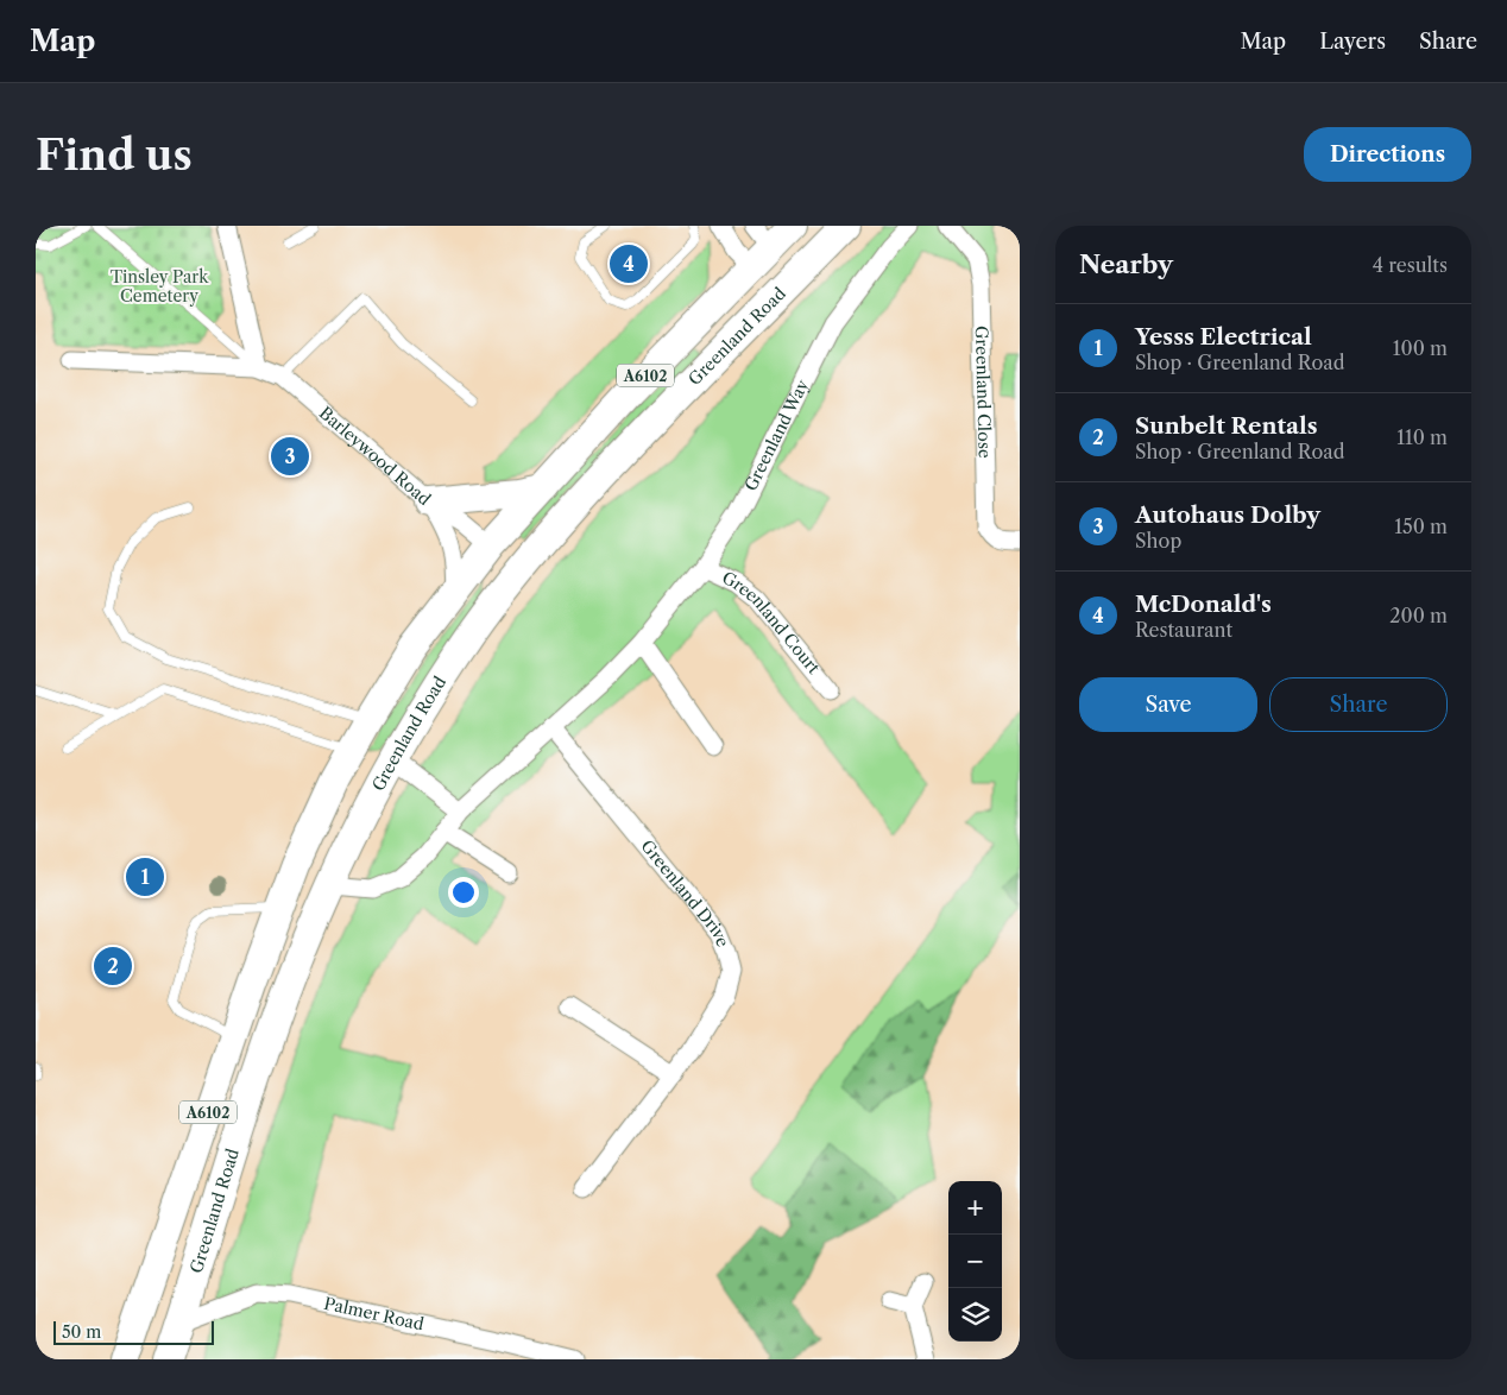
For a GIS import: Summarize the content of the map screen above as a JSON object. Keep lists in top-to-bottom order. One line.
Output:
{"streets":{"highway":["Greenland Road","A6102"],"street":["Greenland Close","Greenland Way","Barleywood Road","Greenland Court","Greenland Drive","Palmer Road"]},"crossings":[["Greenland Road","Greenland Way"],["Greenland Road","Palmer Road"],["A6102","Barleywood Road"],["Greenland Way","Greenland Court"],["Greenland Way","Greenland Drive"]],"parks":["Tinsley Park Cemetery"],"scale_bar":"50 m","page":{"header":"Map","nav":["Map","Layers","Share"],"buttons":["Directions",["Save","Share"]],"title":"Find us","heading":["Nearby","4 results"],"pins":["4","3","1","2"],"list":[{"mark":"1","name":"Yesss Electrical","note":"Shop · Greenland Road","value":"100 m"},{"mark":"2","name":"Sunbelt Rentals","note":"Shop · Greenland Road","value":"110 m"},{"mark":"3","name":"Autohaus Dolby","note":"Shop","value":"150 m"},{"mark":"4","name":"McDonald's","note":"Restaurant","value":"200 m"}],"map_buttons":["+","−"],"scale":"50 m"}}
